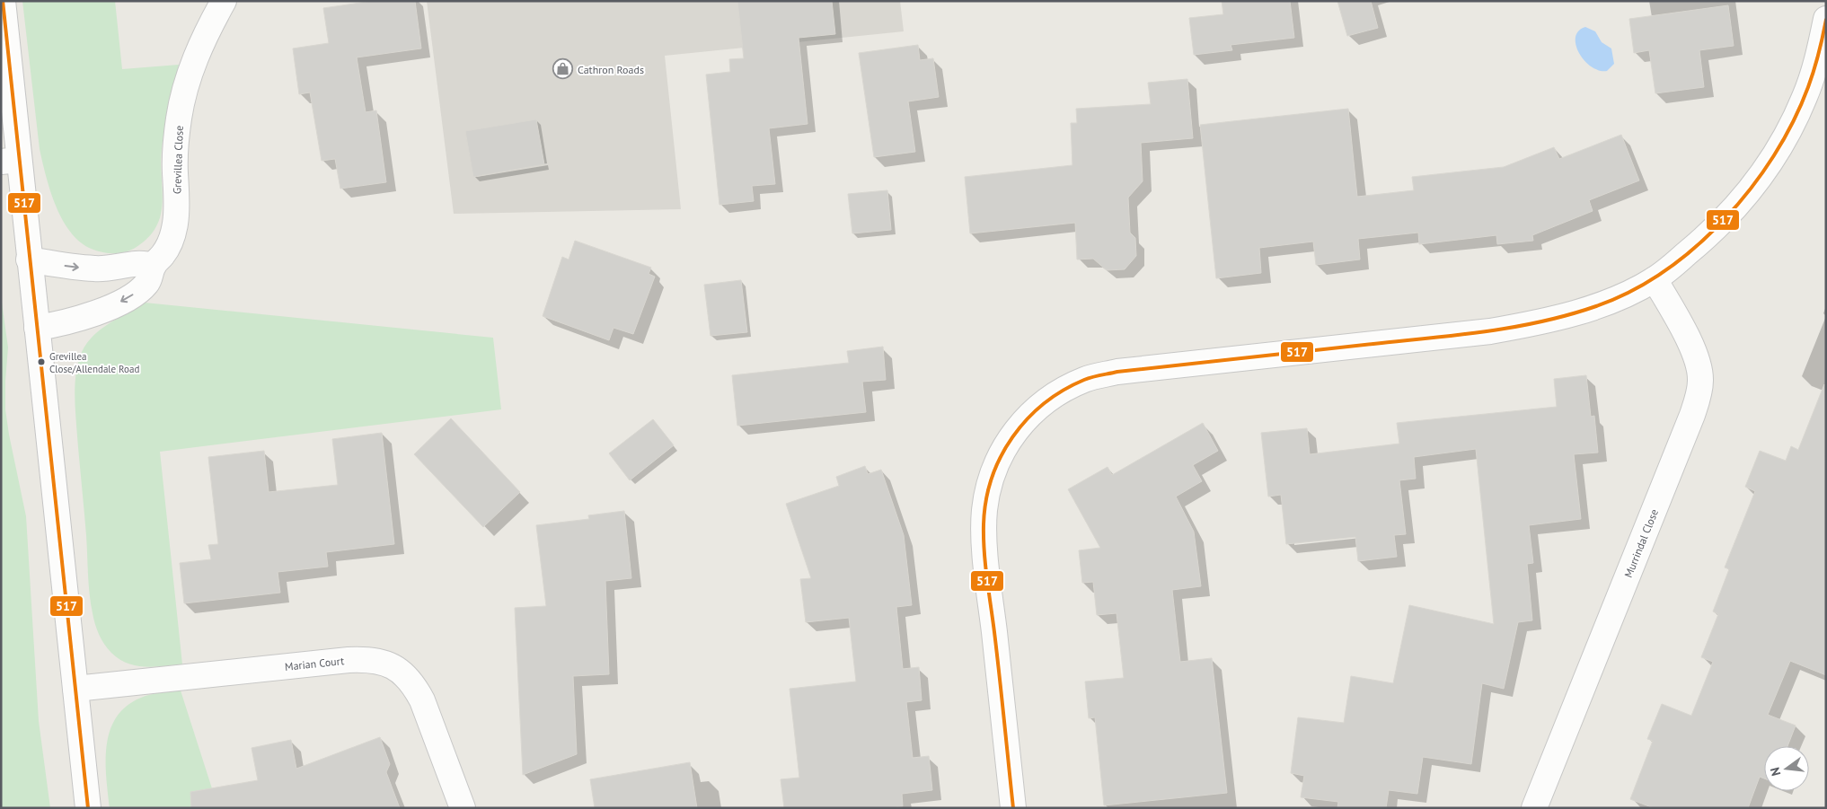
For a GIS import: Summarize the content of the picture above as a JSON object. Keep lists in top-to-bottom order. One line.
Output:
{"streets":{"street":["Grevillea Close","Murrindal Close","Marian Court"]},"places":{"shop":["Cathron Roads"],"other":["Grevillea Close/Allendale Road"]},"lines":["transit line 517"],"north":"left"}
